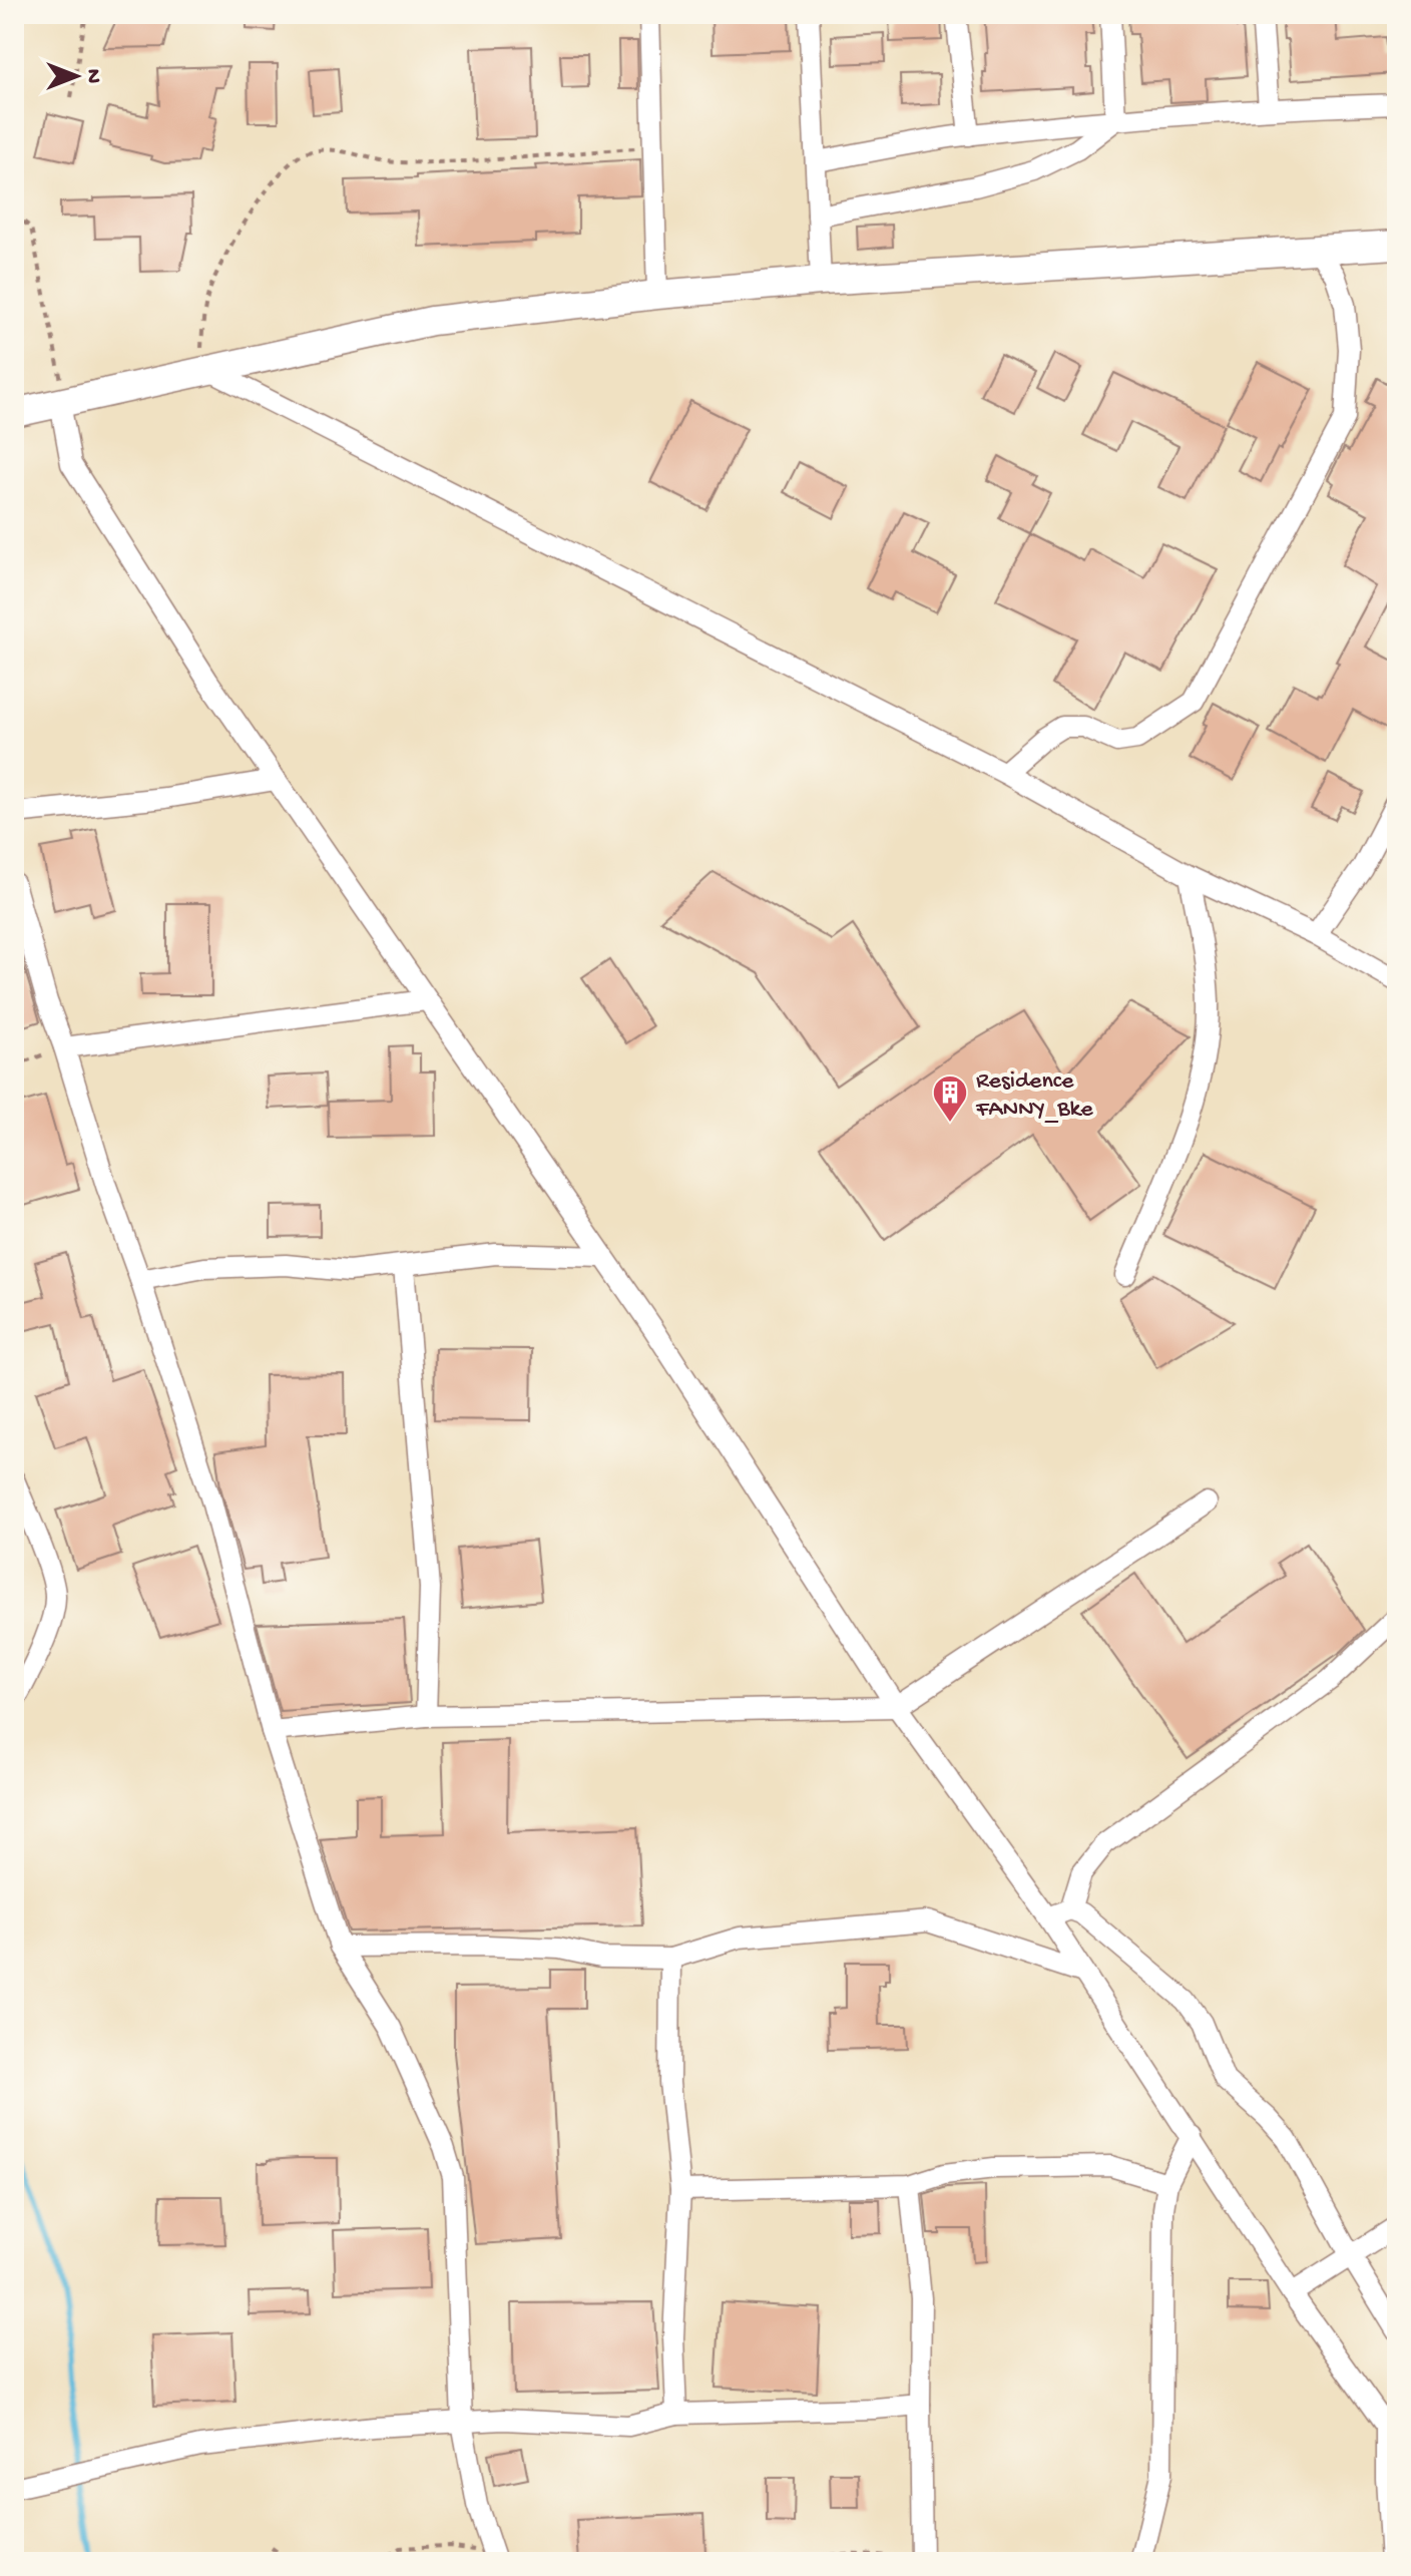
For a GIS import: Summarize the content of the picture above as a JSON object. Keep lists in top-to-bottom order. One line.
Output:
{"places":{"building":["Residence FANNY_Bke"]},"north":"right"}
